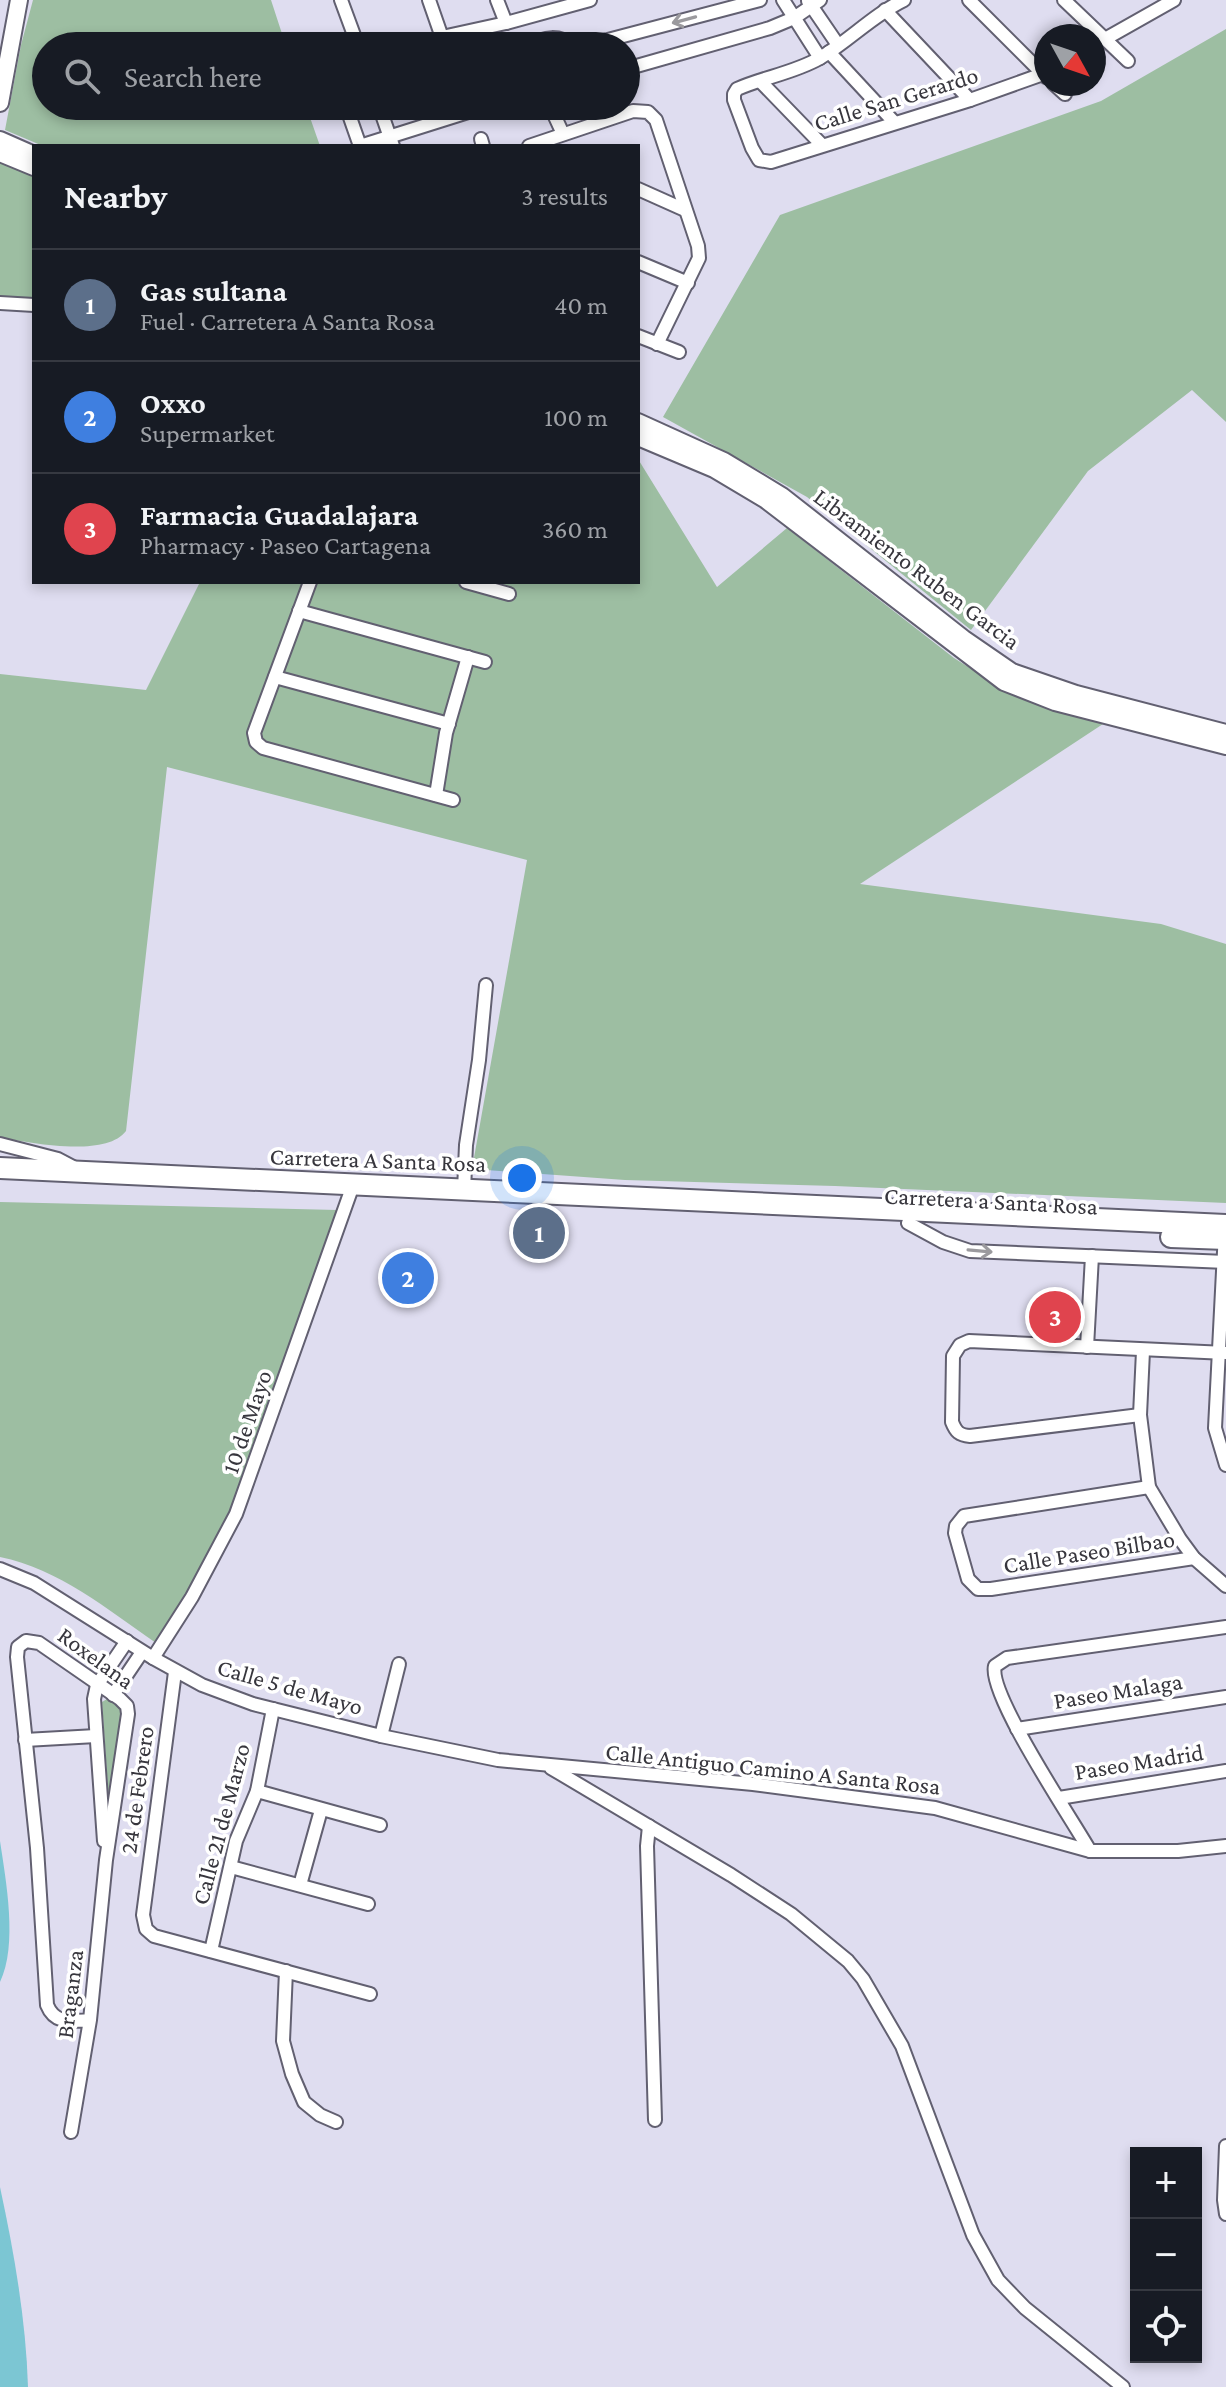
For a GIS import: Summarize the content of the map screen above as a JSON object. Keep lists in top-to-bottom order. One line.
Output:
{"streets":{"main road":["Carretera A Santa Rosa","Carretera a Santa Rosa"],"street":["Calle San Gerardo","Libramiento Ruben Garcia","10 de Mayo","Calle Paseo Bilbao","Roxelana","Calle 5 de Mayo","Paseo Malaga","Paseo Madrid","Calle Antiguo Camino A Santa Rosa","24 de Febrero","Calle 21 de Marzo","Braganza"]},"crossings":[["Carretera A Santa Rosa","Carretera a Santa Rosa"],["Carretera A Santa Rosa","10 de Mayo"],["10 de Mayo","Roxelana"],["10 de Mayo","Calle 5 de Mayo"],["Roxelana","Braganza"],["Calle 5 de Mayo","Calle Antiguo Camino A Santa Rosa"],["Calle 5 de Mayo","24 de Febrero"],["Calle 5 de Mayo","Calle 21 de Marzo"],["24 de Febrero","Calle 21 de Marzo"]],"north":"bottom right","page":{"search":"Search here","heading":["Nearby","3 results"],"list":[{"mark":"1","name":"Gas sultana","note":"Fuel · Carretera A Santa Rosa","value":"40 m"},{"mark":"2","name":"Oxxo","note":"Supermarket","value":"100 m"},{"mark":"3","name":"Farmacia Guadalajara","note":"Pharmacy · Paseo Cartagena","value":"360 m"}],"pins":["1","2","3"],"map_buttons":["+","−"]}}
